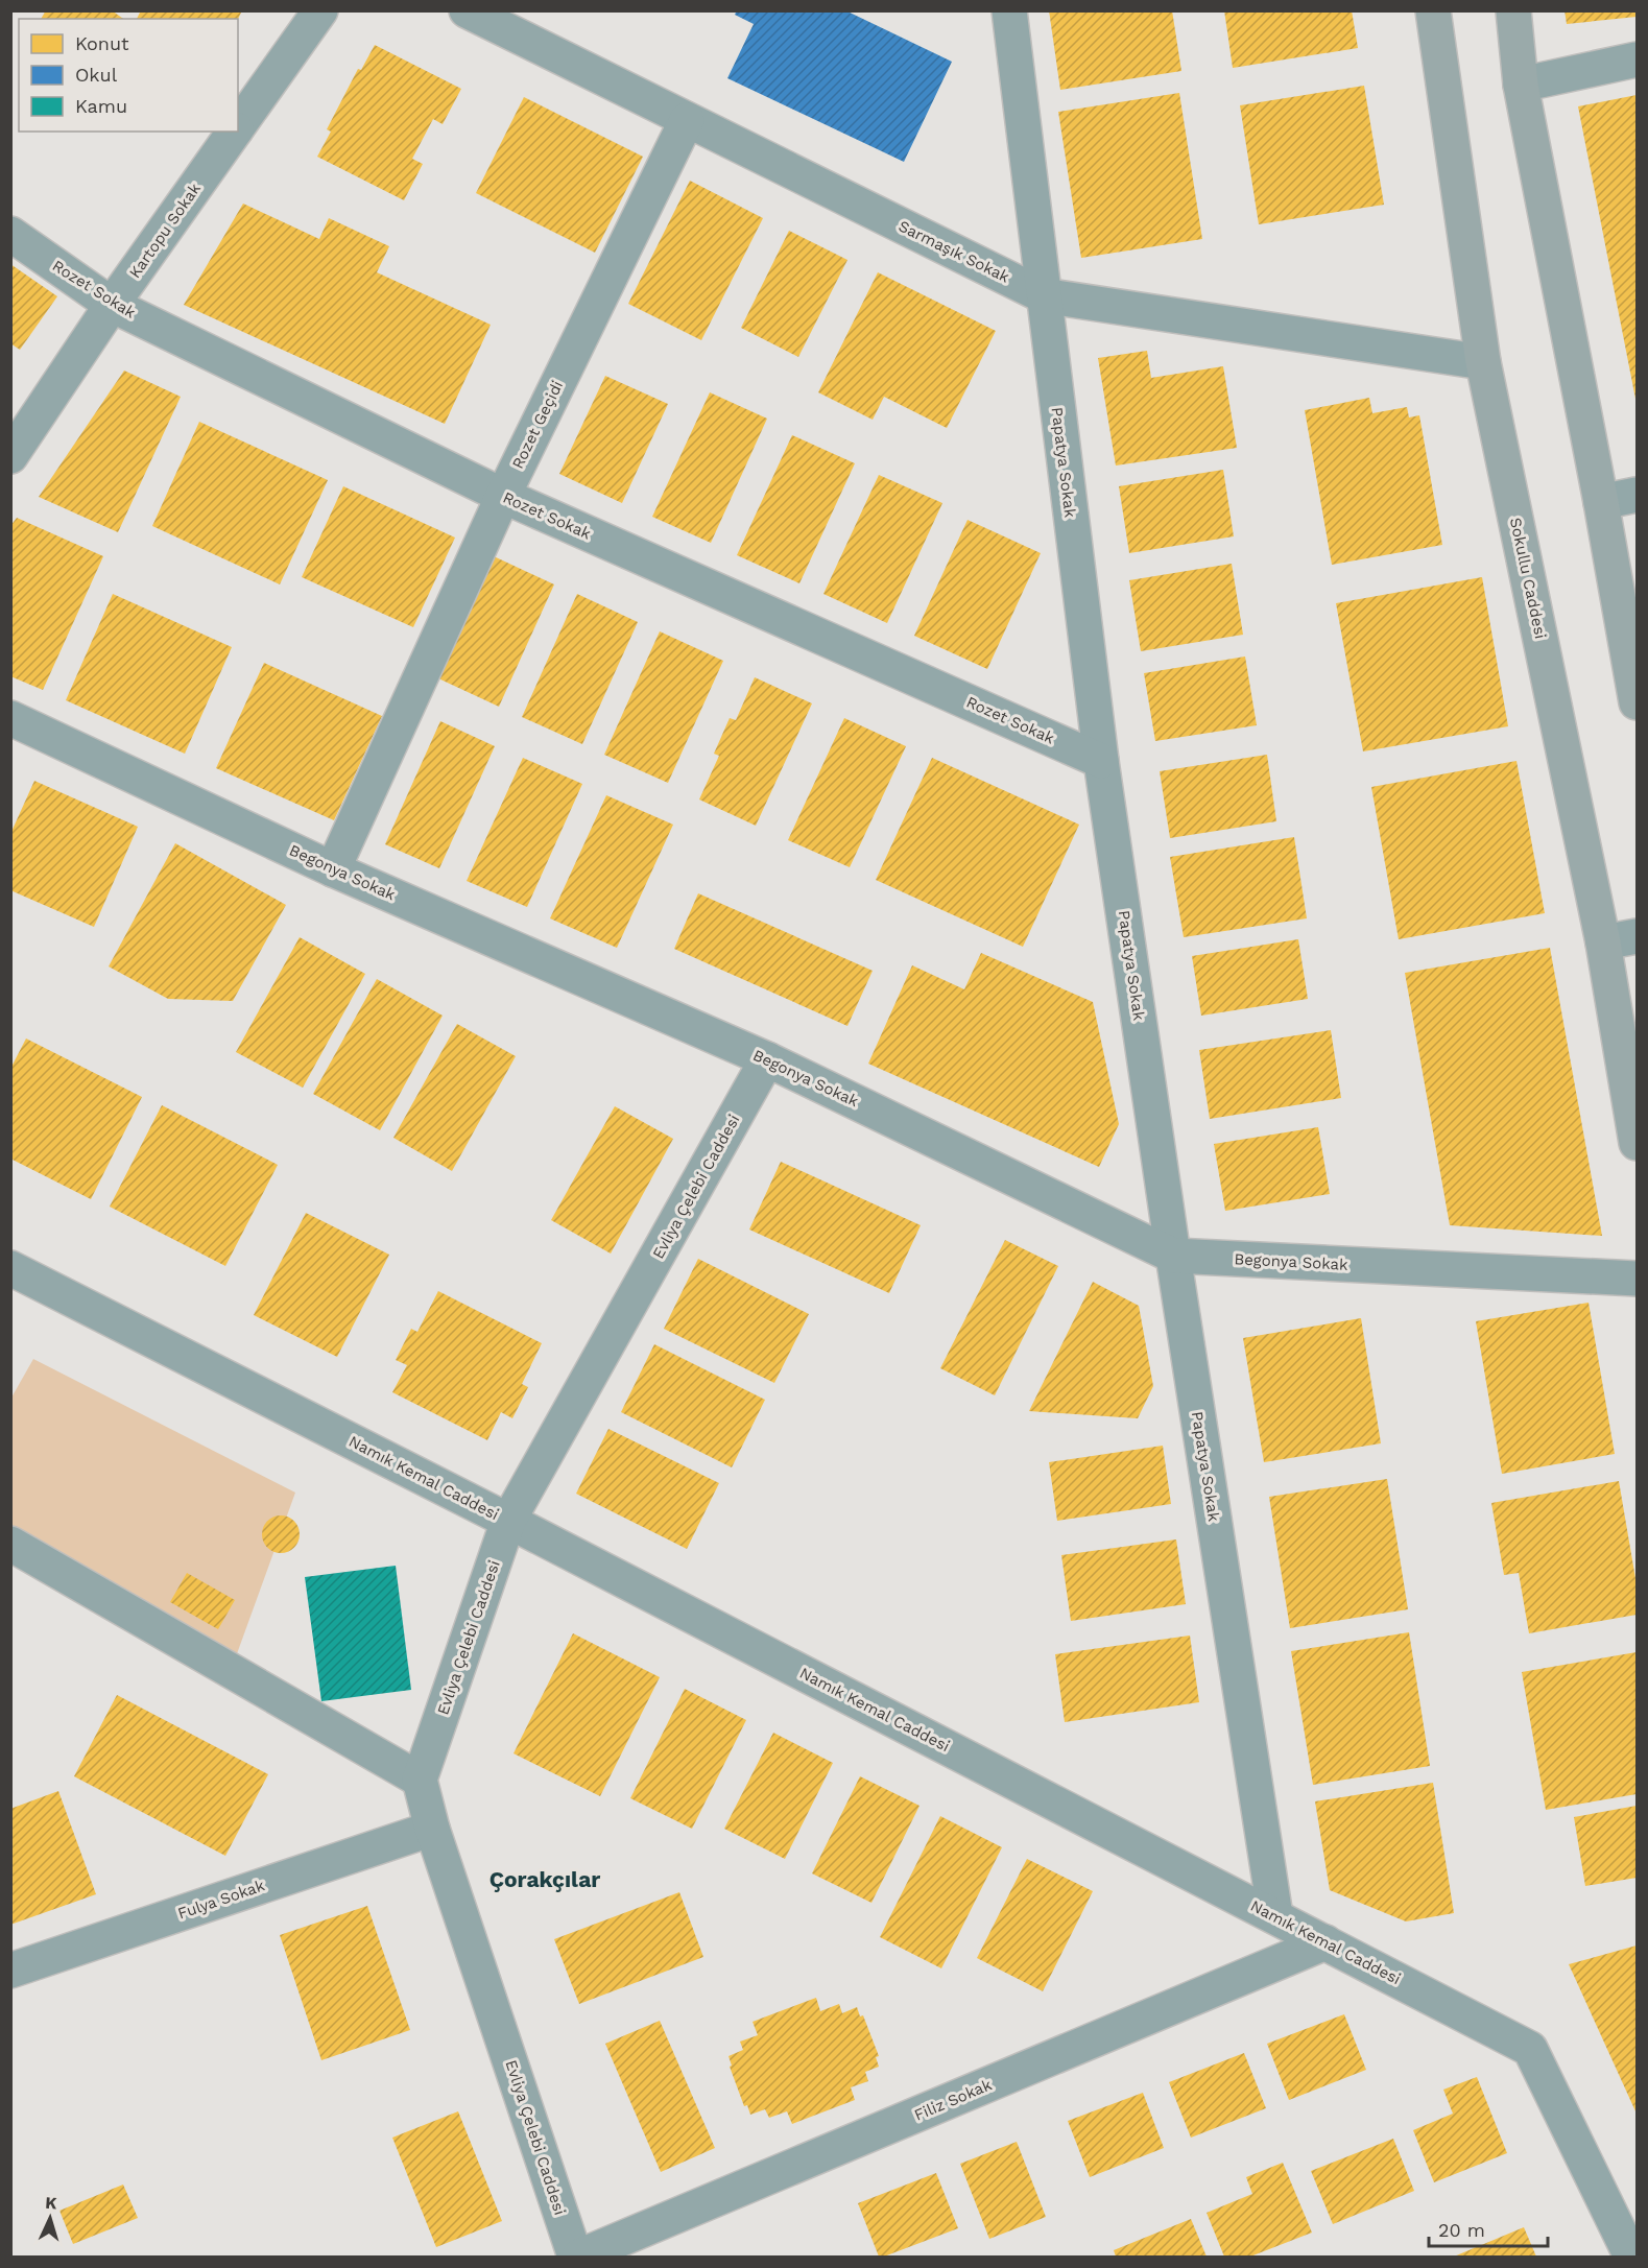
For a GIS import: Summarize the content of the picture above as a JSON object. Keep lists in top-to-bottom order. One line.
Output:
{"streets":{"main road":["Sokullu Caddesi"],"street":["Kartopu Sokak","Sarmaşık Sokak","Rozet Sokak","Rozet Geçidi","Papatya Sokak","Begonya Sokak","Evliya Çelebi Caddesi","Namık Kemal Caddesi","Fulya Sokak","Filiz Sokak"]},"crossings":[["Kartopu Sokak","Rozet Sokak"],["Sarmaşık Sokak","Rozet Geçidi"],["Sarmaşık Sokak","Papatya Sokak"],["Sarmaşık Sokak","Sokullu Caddesi"],["Rozet Sokak","Rozet Geçidi"],["Rozet Sokak","Papatya Sokak"],["Rozet Geçidi","Begonya Sokak"],["Papatya Sokak","Begonya Sokak"],["Papatya Sokak","Namık Kemal Caddesi"],["Begonya Sokak","Evliya Çelebi Caddesi"],["Evliya Çelebi Caddesi","Namık Kemal Caddesi"],["Evliya Çelebi Caddesi","Fulya Sokak"],["Evliya Çelebi Caddesi","Filiz Sokak"],["Namık Kemal Caddesi","Filiz Sokak"]],"districts":["Çorakçılar"],"legend":["Konut","Okul","Kamu"],"scale_bar":"20 m","north":"top"}
